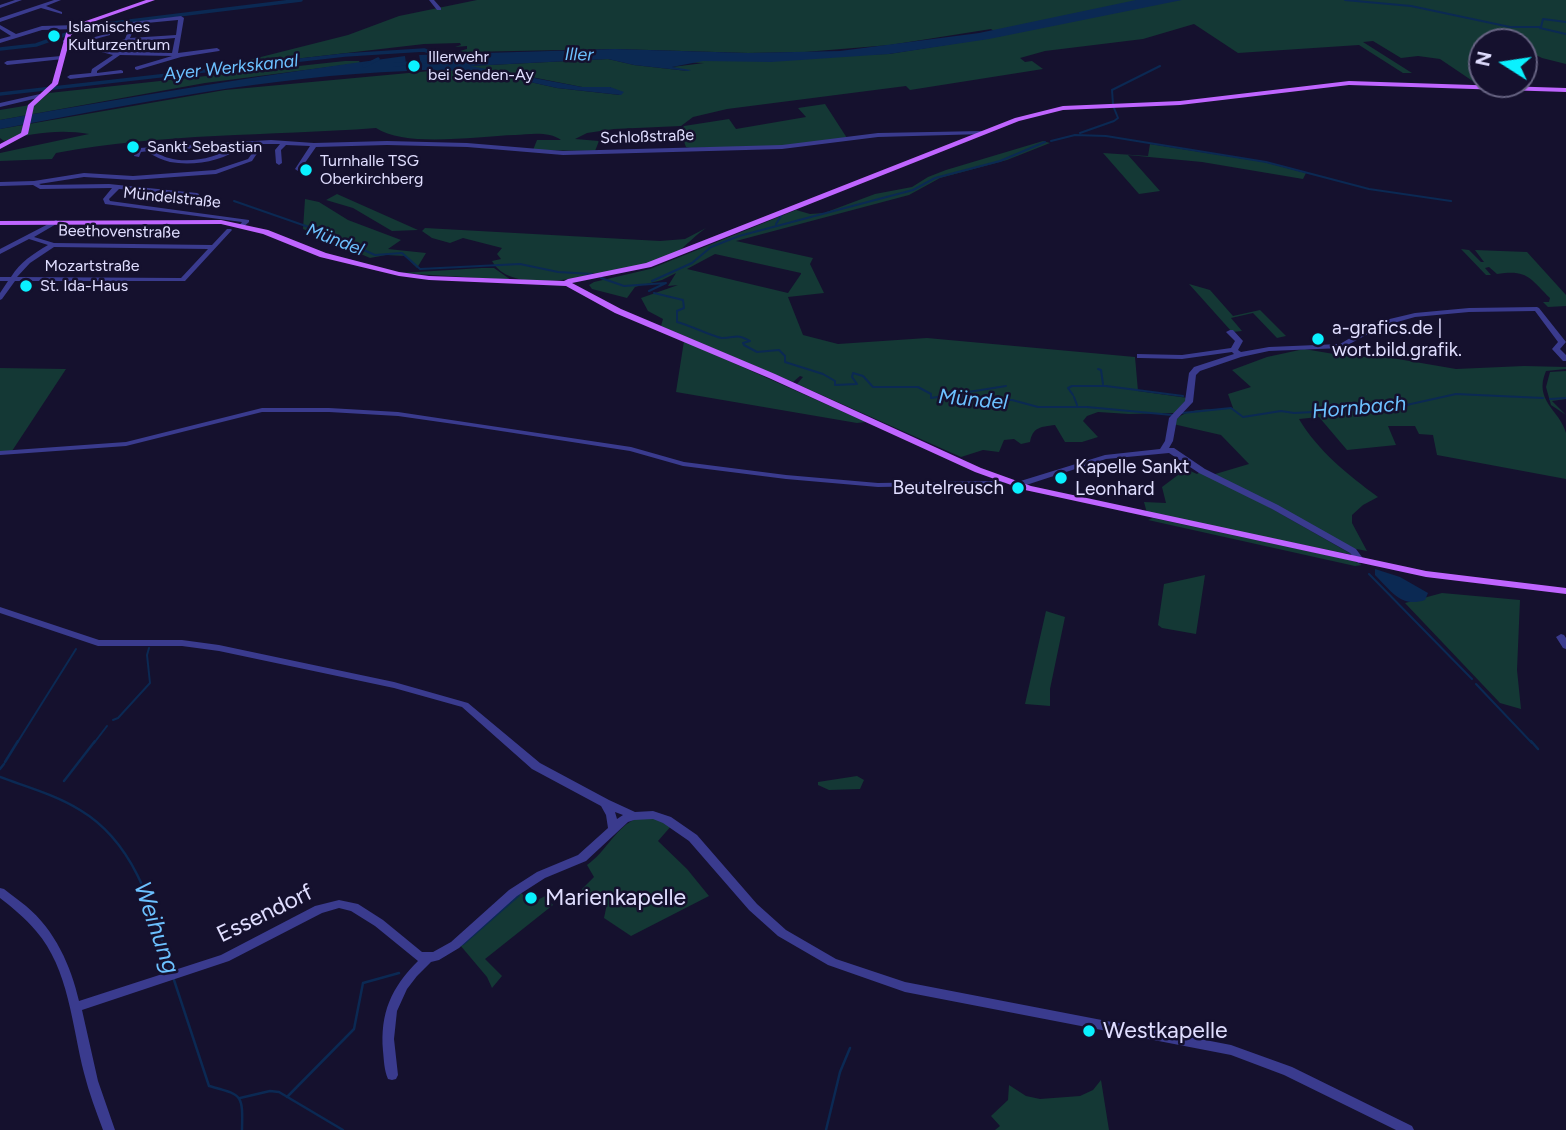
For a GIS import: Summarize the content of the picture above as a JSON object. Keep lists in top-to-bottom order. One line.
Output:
{"streets":{"street":["Schloßstraße","Mündelstraße","Beethovenstraße","Mozartstraße","Essendorf"]},"crossings":[["Beethovenstraße","Mozartstraße"]],"water":["Iller","Ayer Werkskanal","Mündel","Hornbach","Weihung"],"places":["Islamisches Kulturzentrum","Illerwehr bei Senden-Ay","Sankt Sebastian","Turnhalle TSG Oberkirchberg","St. Ida-Haus","a-grafics.de | wort.bild.grafik.","Kapelle Sankt Leonhard","Beutelreusch","Marienkapelle","Westkapelle"],"north":"left"}
